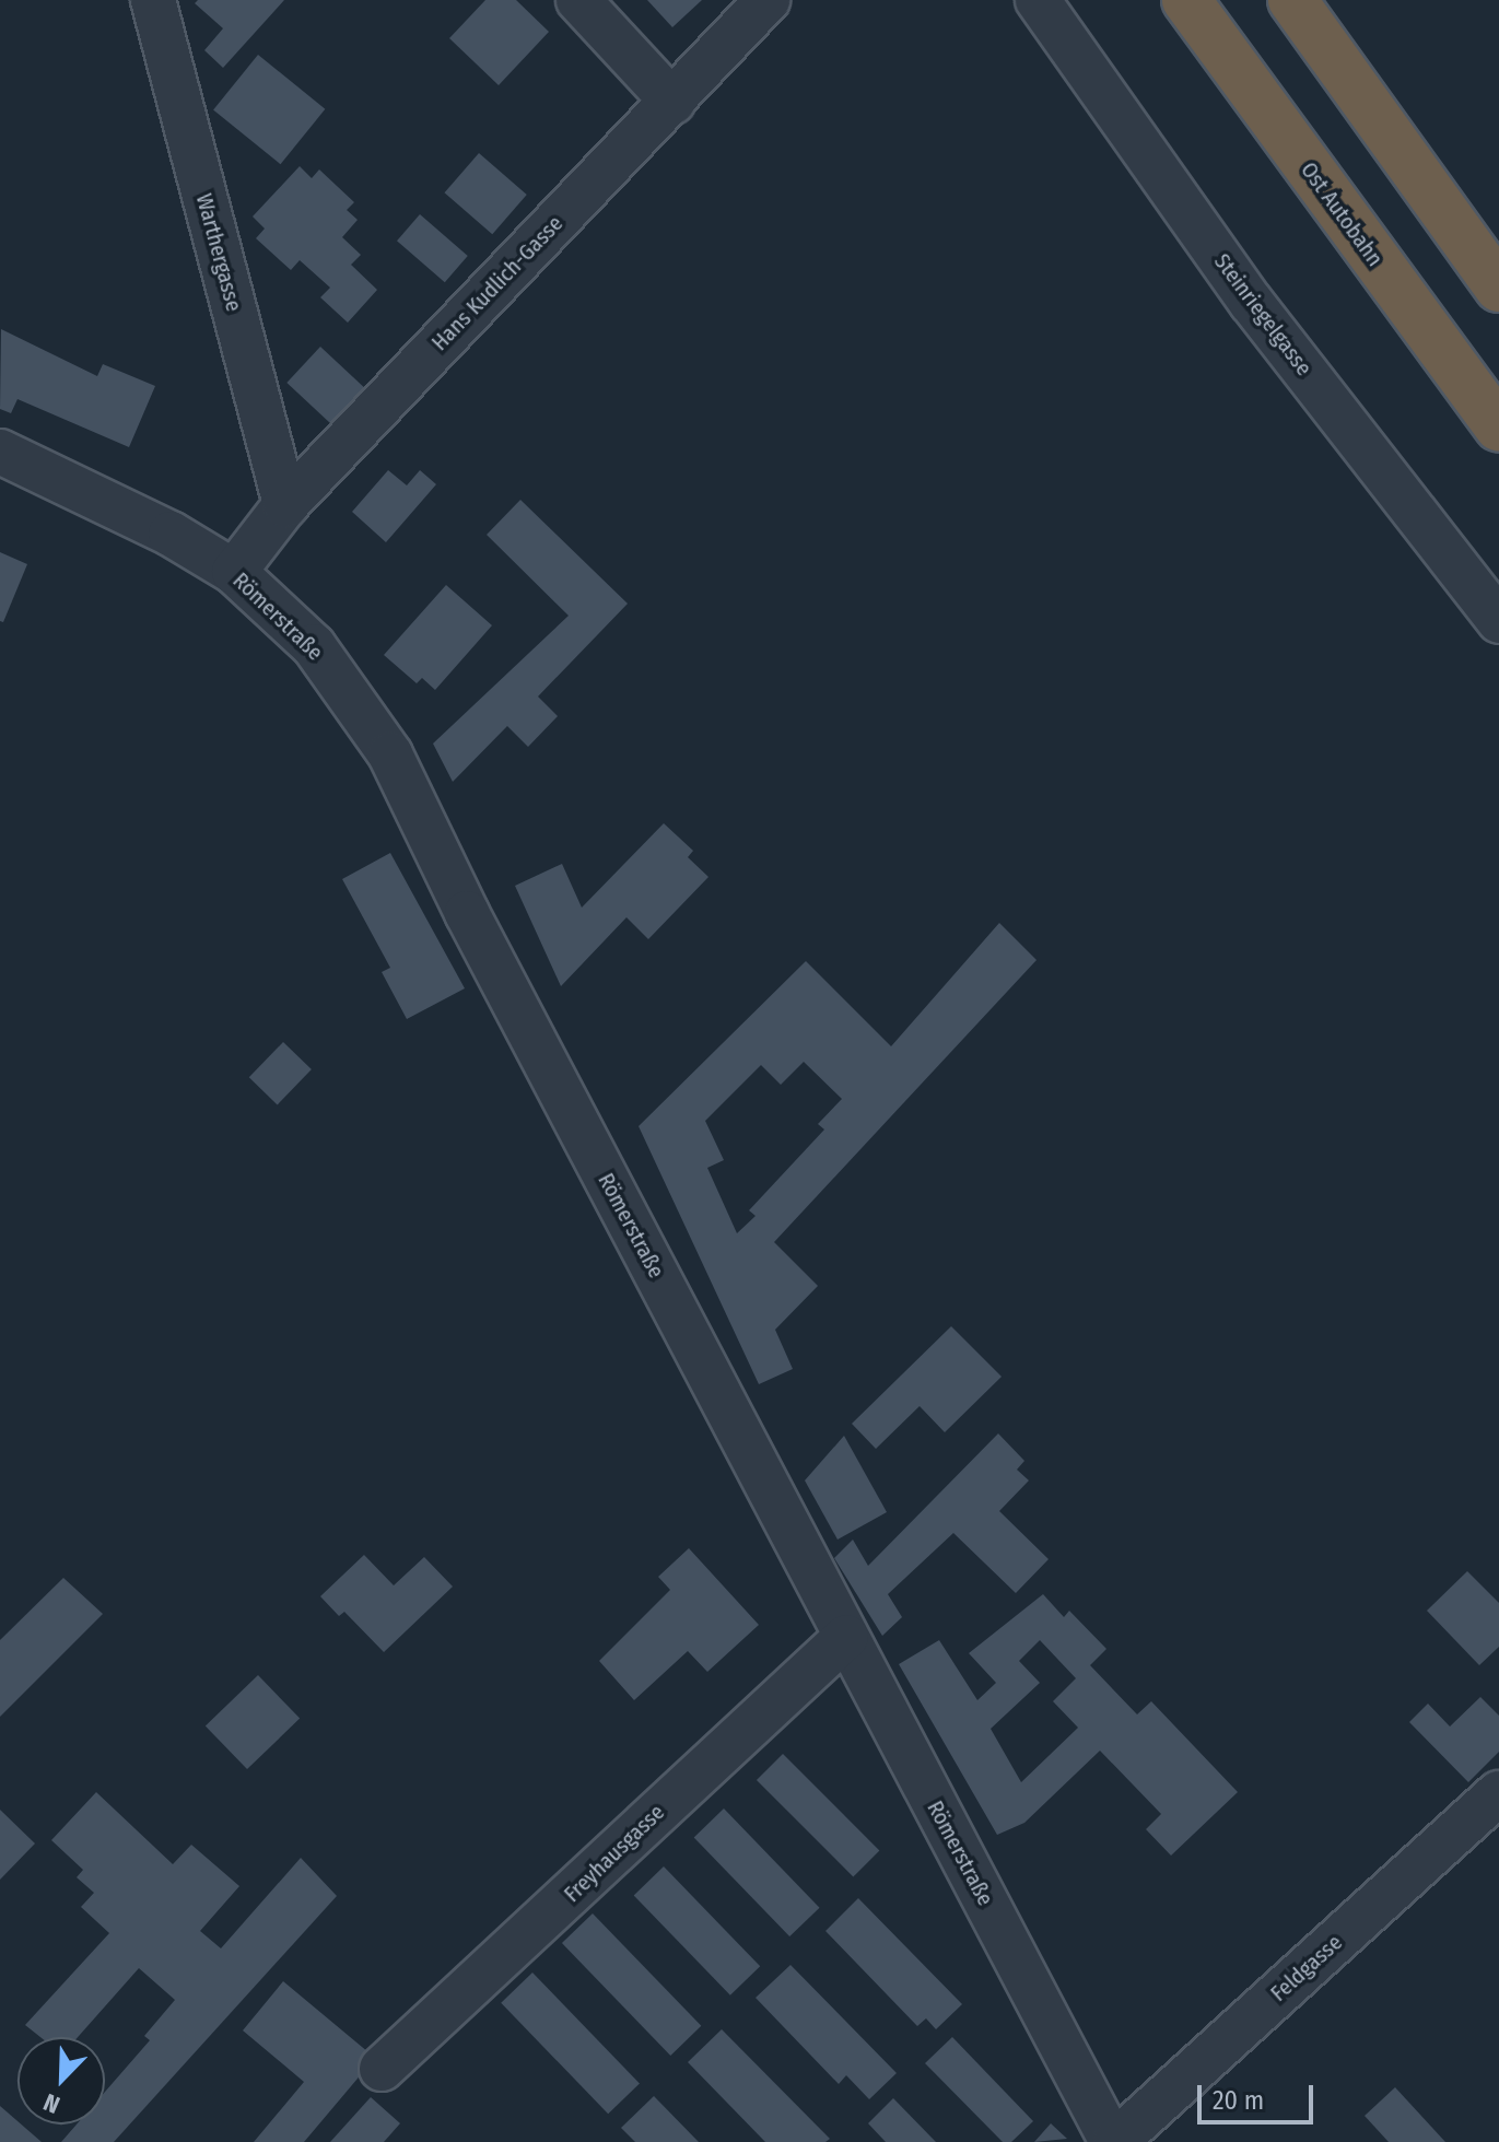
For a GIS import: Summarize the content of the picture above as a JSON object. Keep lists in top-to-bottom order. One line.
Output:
{"streets":{"highway":["Ost Autobahn"],"street":["Warthergasse","Hans Kudlich-Gasse","Steinriegelgasse","Römerstraße","Freyhausgasse","Feldgasse"]},"crossings":[["Warthergasse","Hans Kudlich-Gasse"],["Hans Kudlich-Gasse","Römerstraße"],["Römerstraße","Freyhausgasse"],["Römerstraße","Feldgasse"]],"scale_bar":"20 m","north":"bottom left"}
